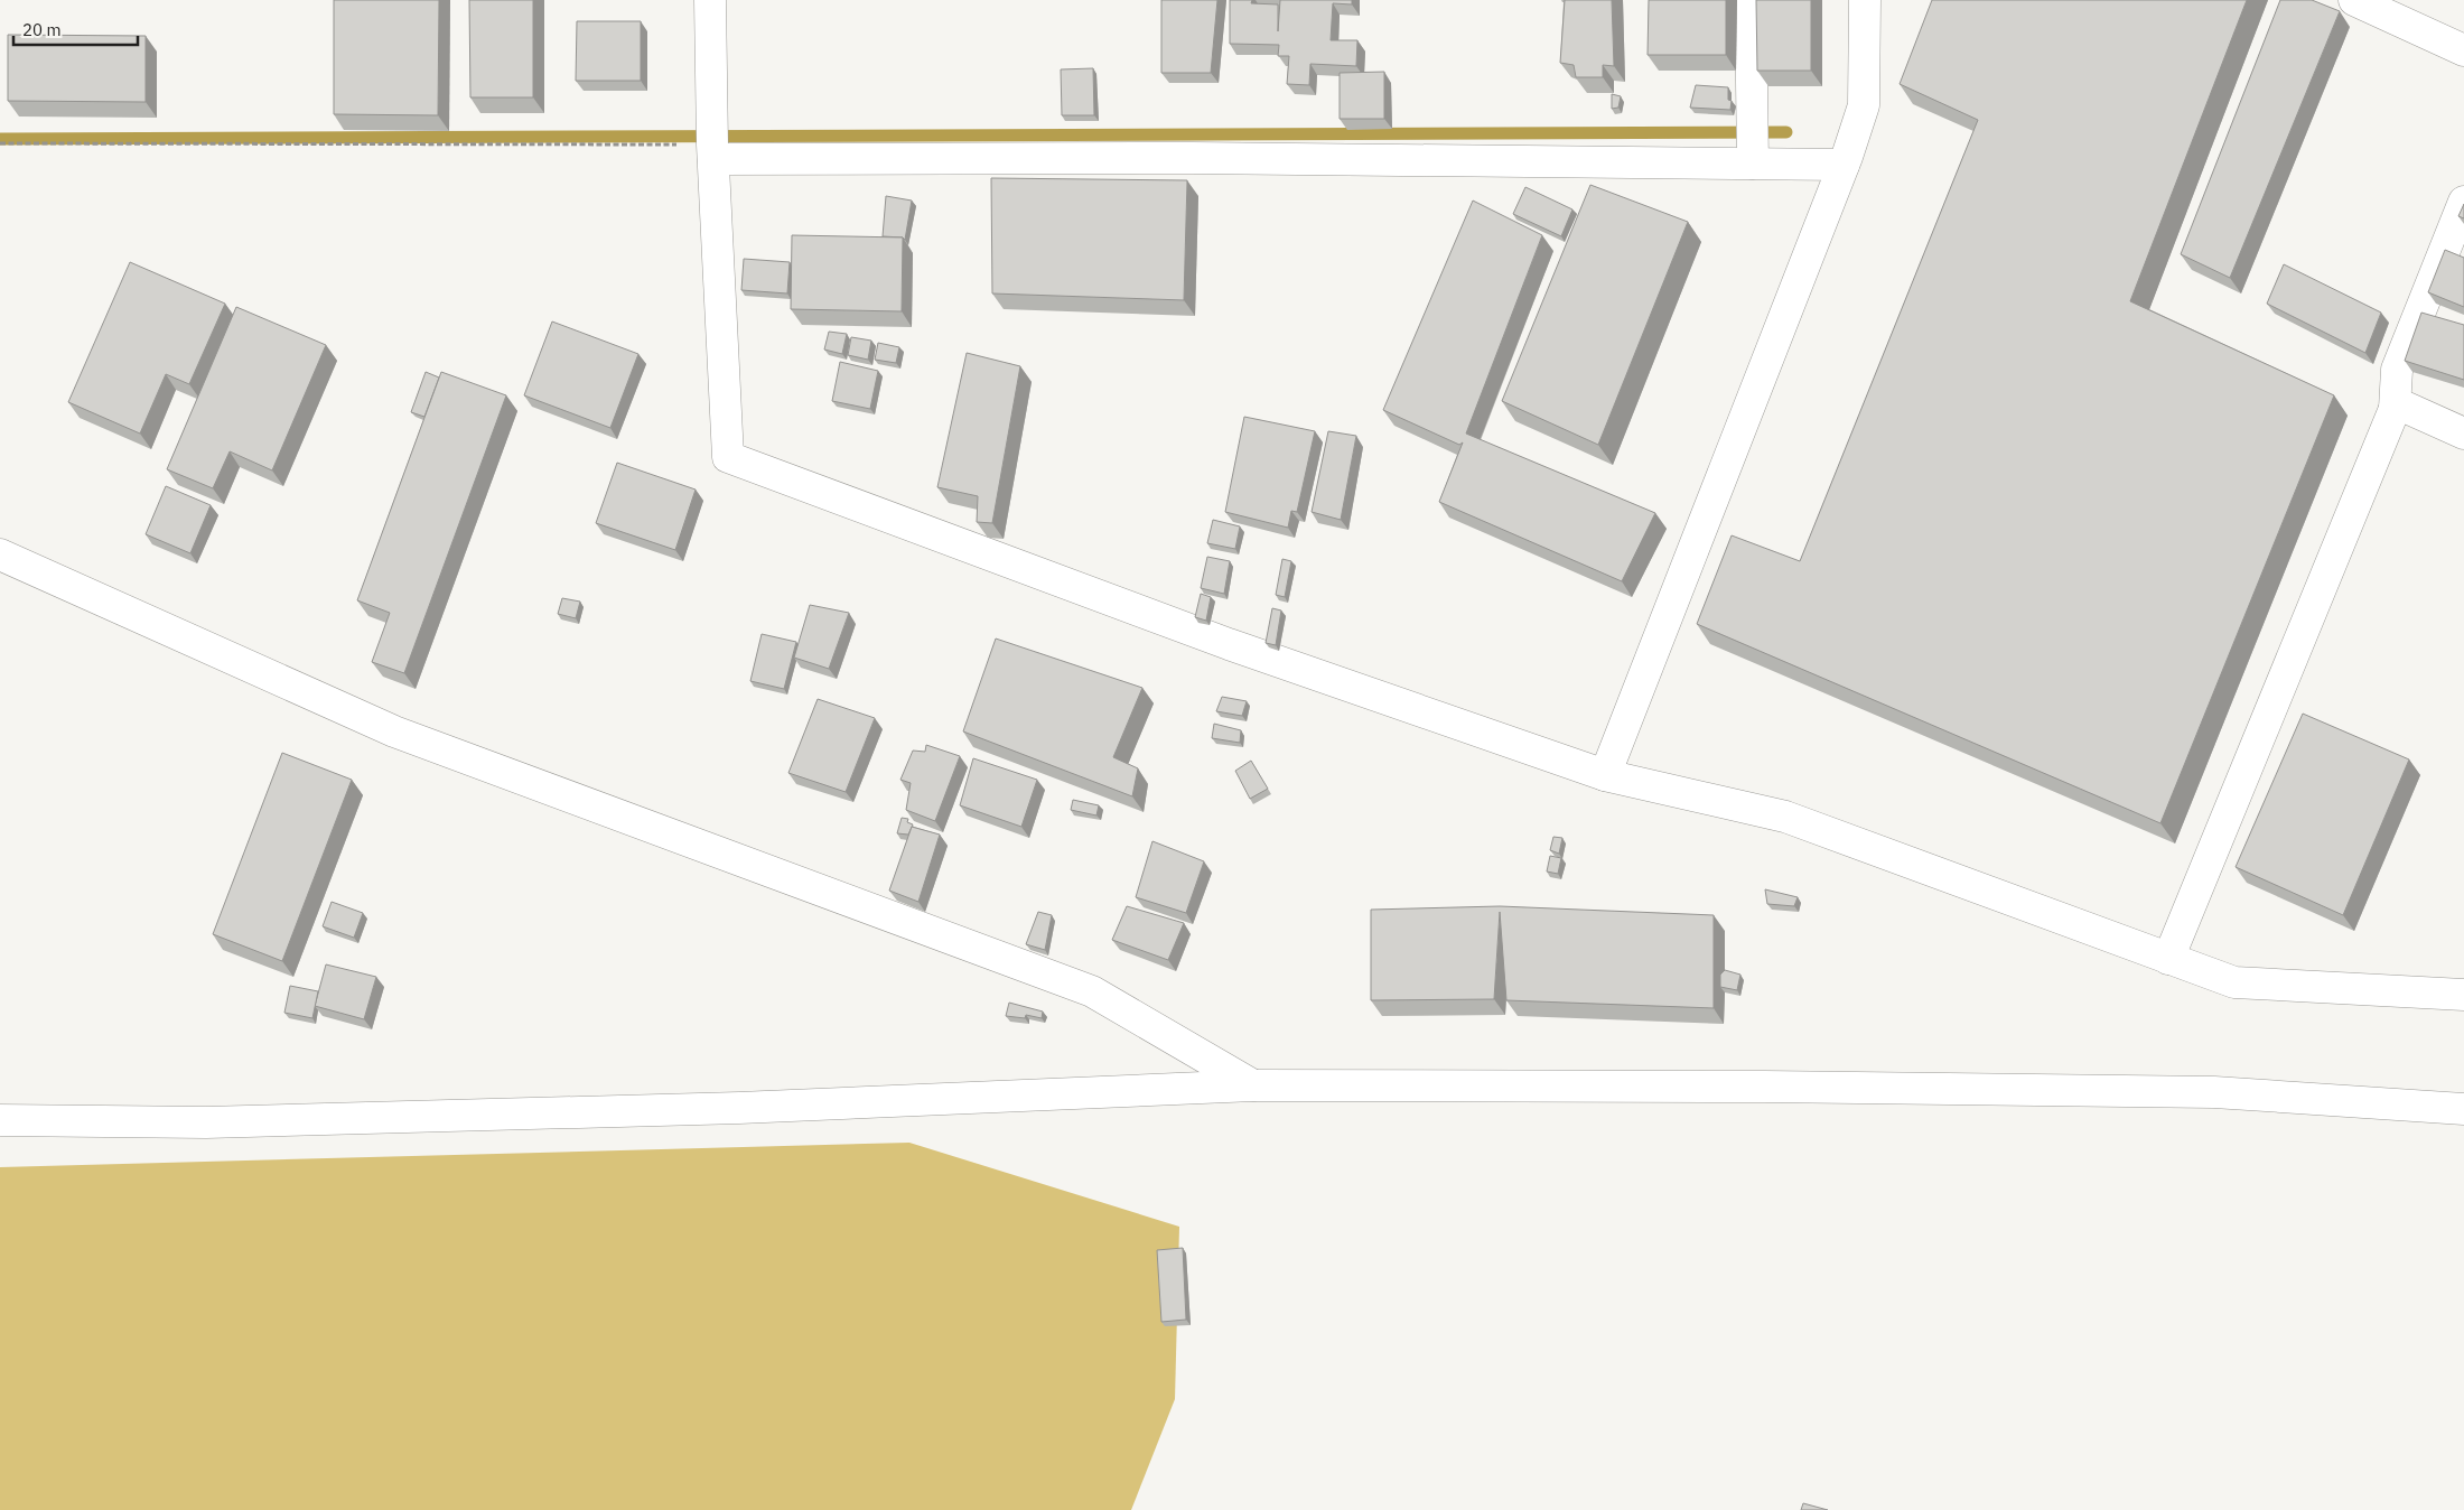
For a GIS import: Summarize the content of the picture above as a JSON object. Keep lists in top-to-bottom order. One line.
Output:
{"scale_bar":"20 m"}
